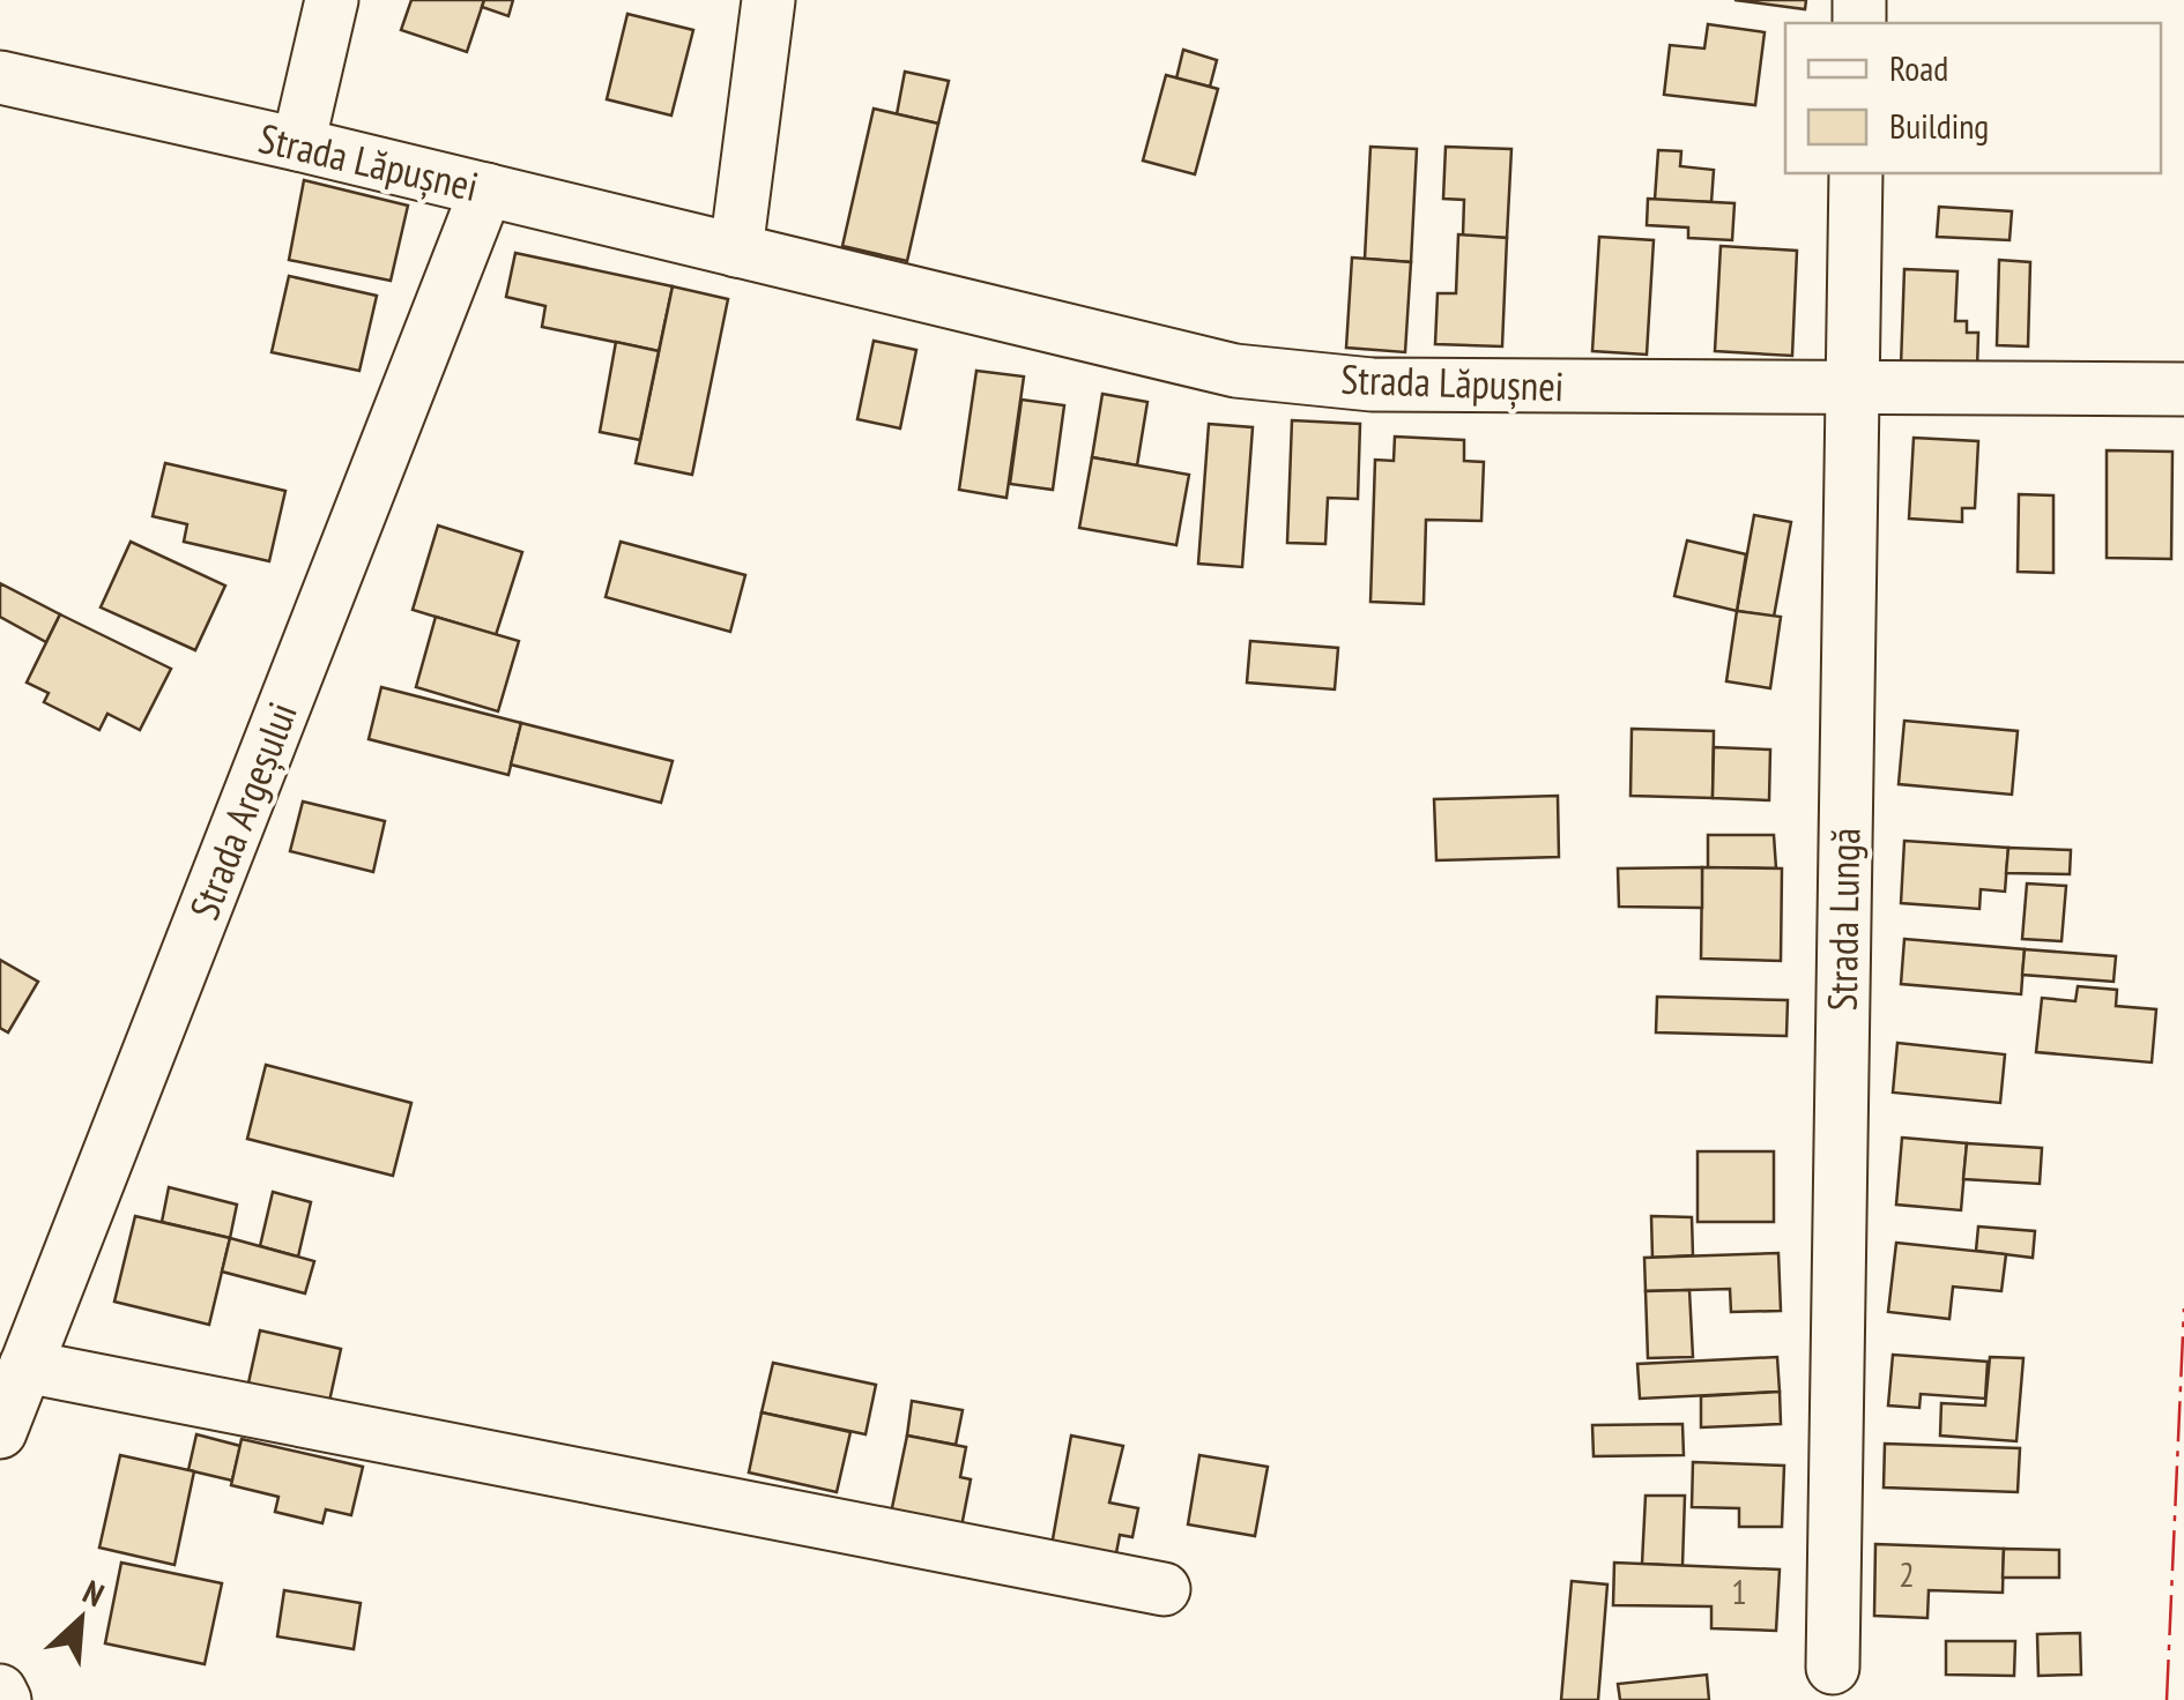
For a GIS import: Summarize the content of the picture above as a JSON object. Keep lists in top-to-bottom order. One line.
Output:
{"streets":{"street":["Strada Lăpușnei","Strada Argeșului","Strada Lungă"]},"crossings":[["Strada Lăpușnei","Strada Argeșului"],["Strada Lăpușnei","Strada Lungă"]],"house_numbers":["2","1"],"legend":["Road","Building"],"north":"top right"}
